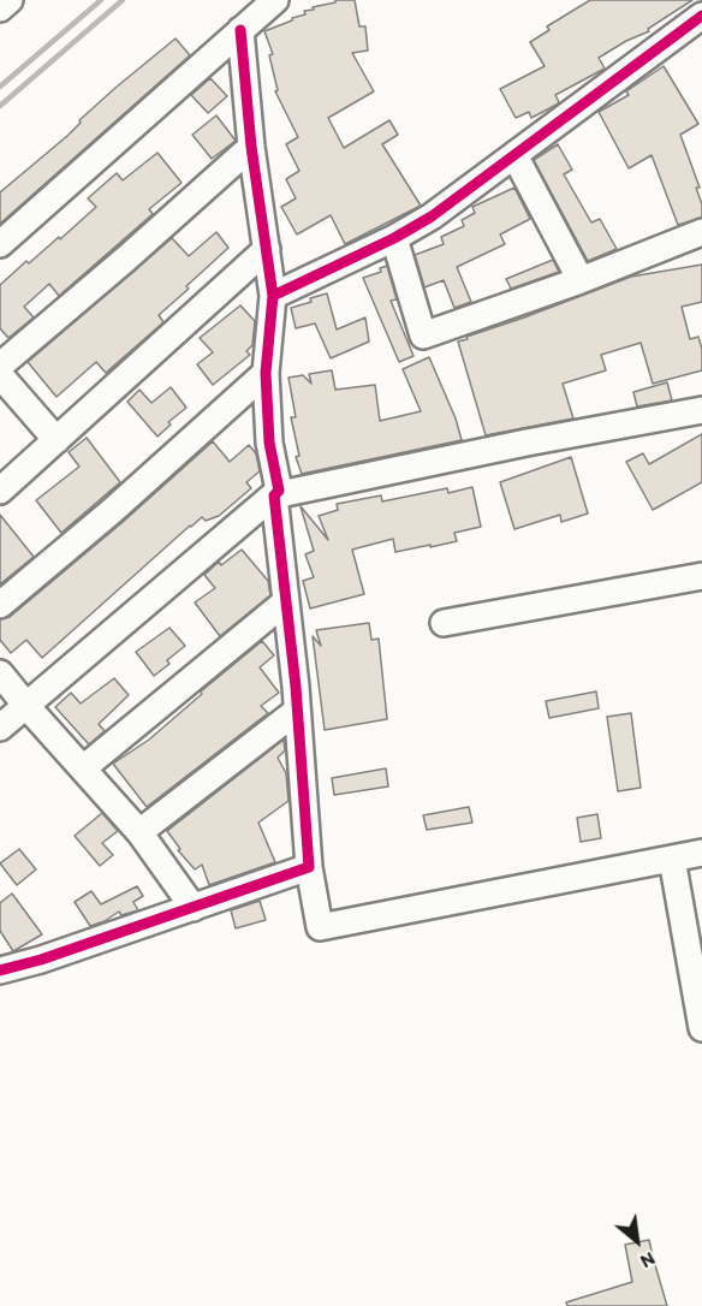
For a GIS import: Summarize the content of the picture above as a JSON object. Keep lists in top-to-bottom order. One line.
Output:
{"north":"bottom right"}
